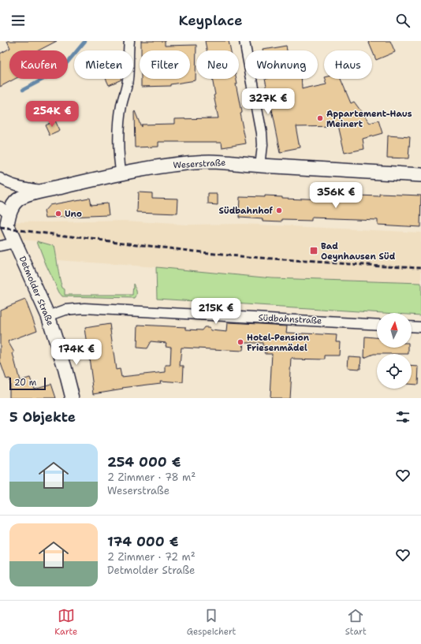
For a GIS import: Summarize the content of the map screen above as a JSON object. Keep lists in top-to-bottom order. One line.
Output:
{"streets":{"main road":["Weserstraße","Detmolder Straße"],"street":["Südbahnstraße"]},"crossings":[["Weserstraße","Detmolder Straße"],["Detmolder Straße","Südbahnstraße"]],"places":{"other":["Appartement-Haus Meinert","Südbahnhof","Uno","Hotel-Pension Friesenmädel"],"transit":["Bad Oeynhausen Süd"]},"scale_bar":"20 m","north":"top","page":{"header":"Keyplace","chip":["Kaufen","Mieten","Filter","Neu","Wohnung","Haus"],"price":["327K €","254K €","356K €","215K €","174K €"],"scale":"20 m","heading":"5 Objekte","list":[{"name":"254 000 €","note":"2 Zimmer · 78 m² · Weserstraße"},{"name":"174 000 €","note":"2 Zimmer · 72 m² · Detmolder Straße"}],"tabs":["Karte","Gespeichert","Start"]}}
